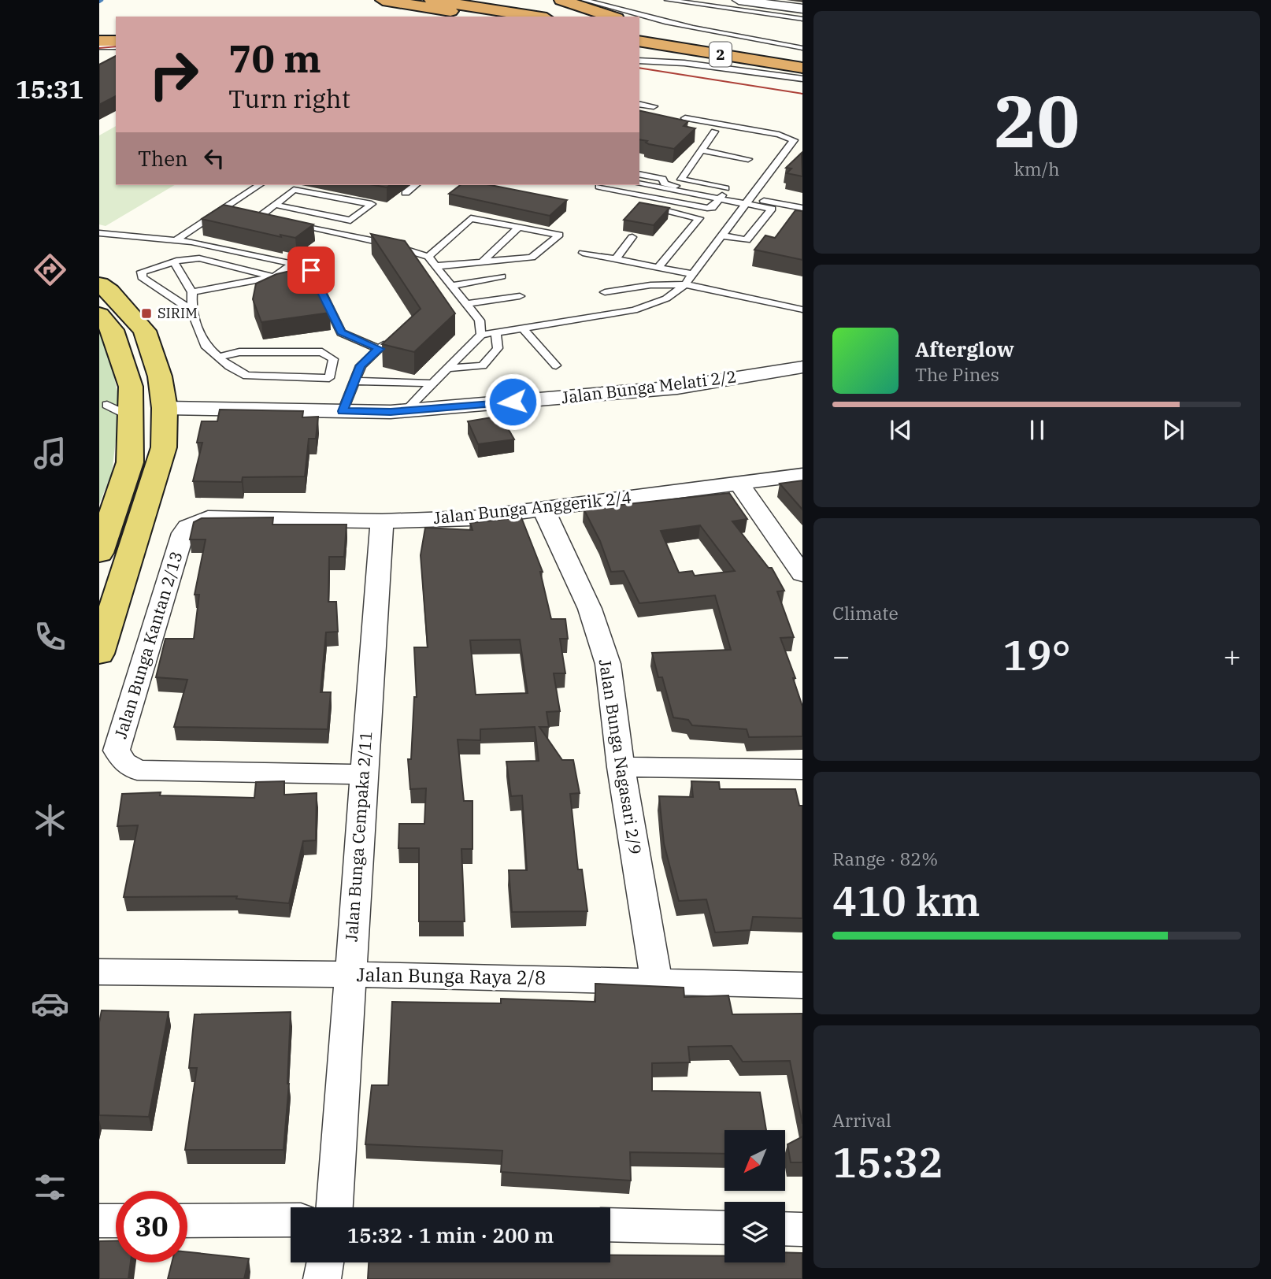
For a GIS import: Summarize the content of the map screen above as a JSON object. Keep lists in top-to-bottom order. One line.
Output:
{"streets":{"highway":["2"],"street":["Jalan Bunga Melati 2/2","Jalan Bunga Anggerik 2/4","Jalan Bunga Kantan 2/13","Jalan Bunga Nagasari 2/9","Jalan Bunga Cempaka 2/11","Jalan Bunga Raya 2/8"]},"crossings":[["Jalan Bunga Anggerik 2/4","Jalan Bunga Kantan 2/13"],["Jalan Bunga Anggerik 2/4","Jalan Bunga Nagasari 2/9"],["Jalan Bunga Anggerik 2/4","Jalan Bunga Cempaka 2/11"],["Jalan Bunga Kantan 2/13","Jalan Bunga Cempaka 2/11"],["Jalan Bunga Nagasari 2/9","Jalan Bunga Raya 2/8"],["Jalan Bunga Cempaka 2/11","Jalan Bunga Raya 2/8"]],"places":{"transit":["SIRIM"]},"north":"bottom left","page":{"tabs":"15:31","tile":[["20","km/h"],"Climate",["Range · 82%","410 km"],["Arrival","15:32"]],"turn":["70 m","Turn right"],"then":"Then","song":["Afterglow","The Pines"],"heat":["−","19°","+"],"limit":"30","trip":"15:32 · 1 min · 200 m"}}
